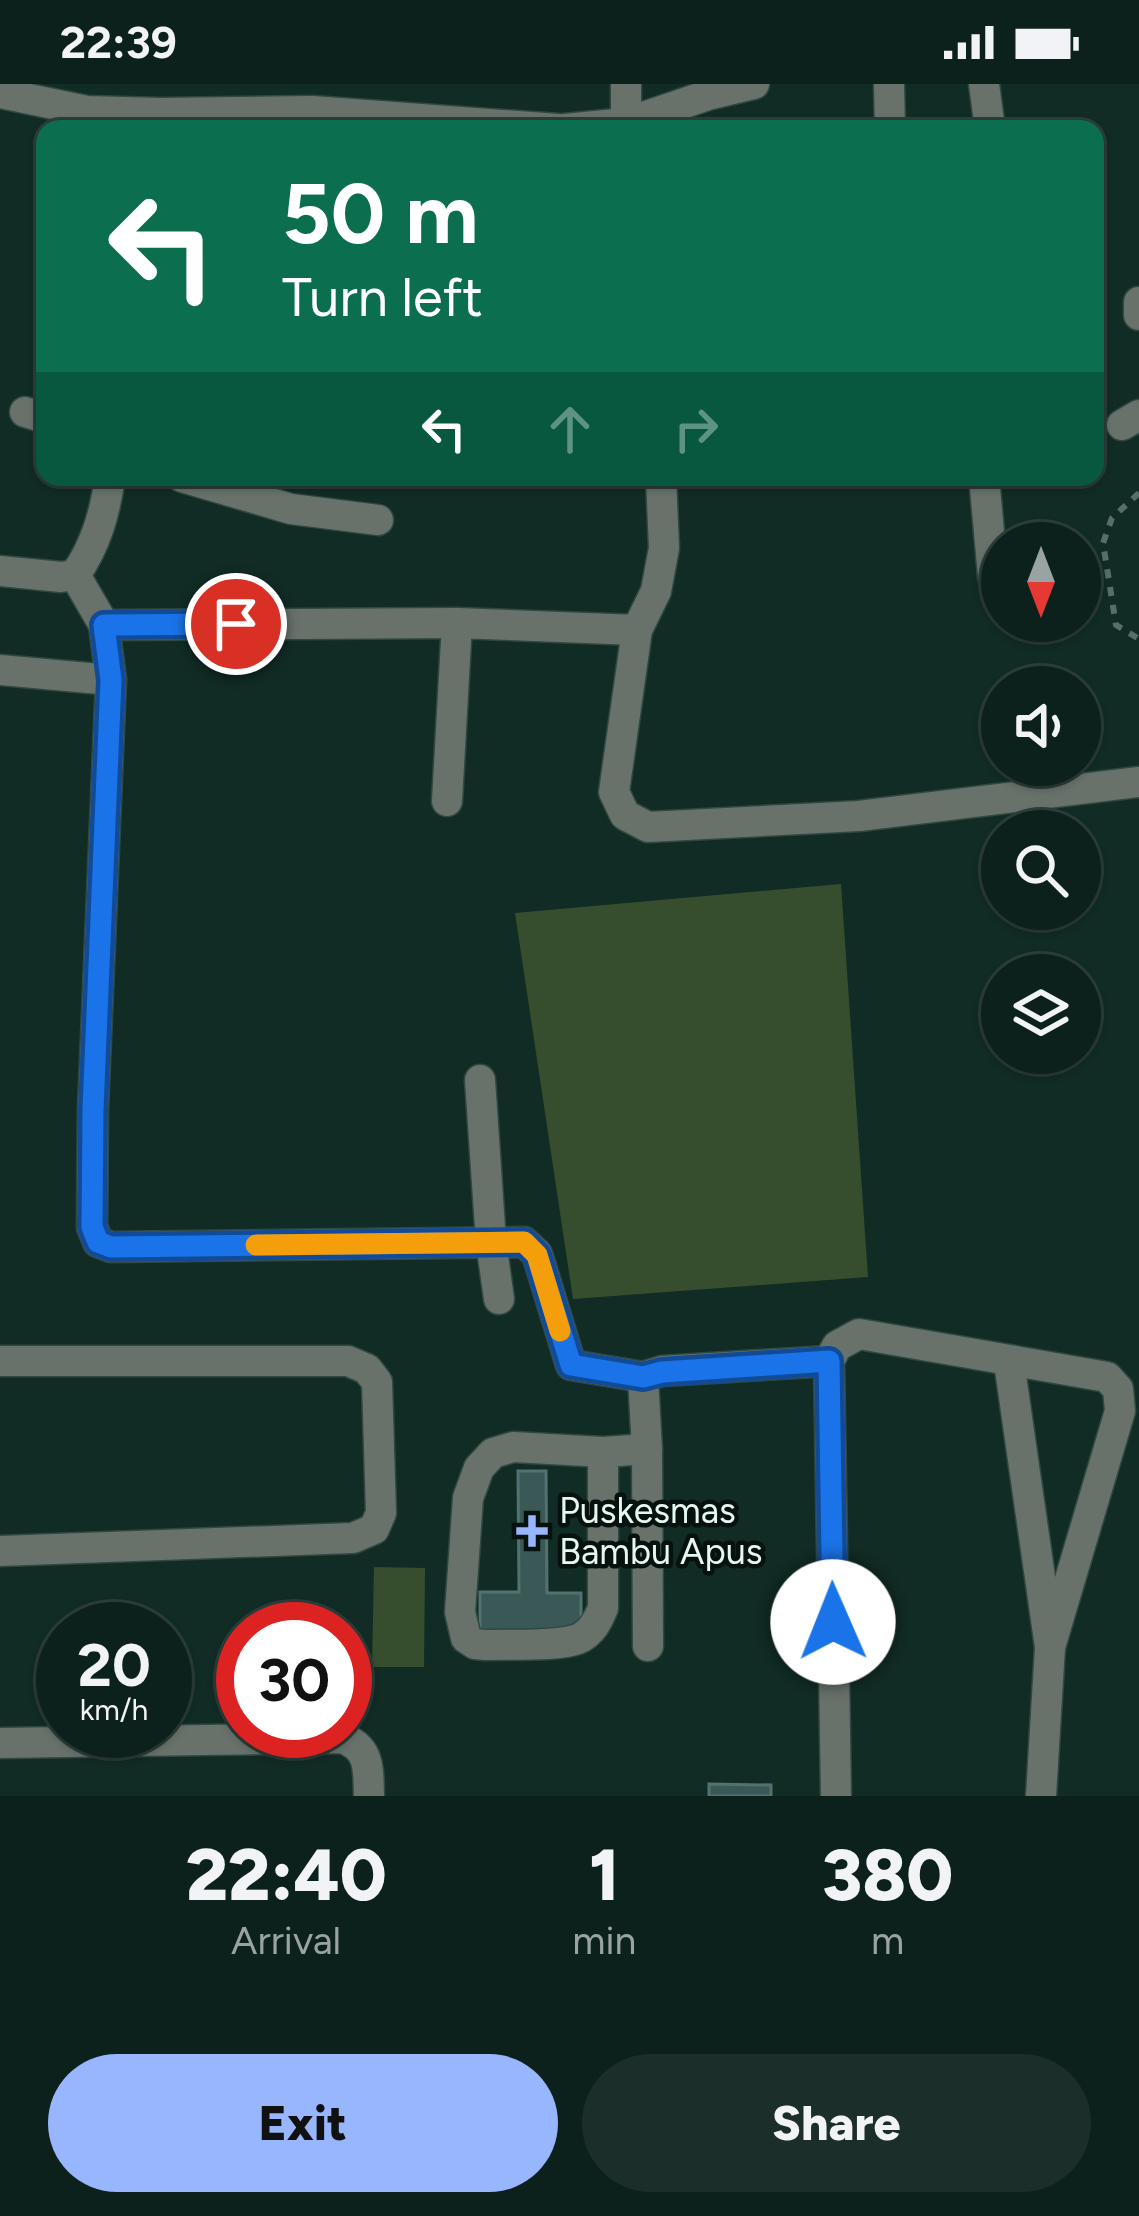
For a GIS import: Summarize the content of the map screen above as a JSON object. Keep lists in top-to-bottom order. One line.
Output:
{"places":{"health":["Puskesmas Bambu Apus"]},"north":"bottom","page":{"status":"22:39","turn":["50 m","Turn left"],"speed":"20 km/h","limit":"30","eta":["22:40","Arrival","1","min","380","m"],"buttons":["Exit","Share"]}}
